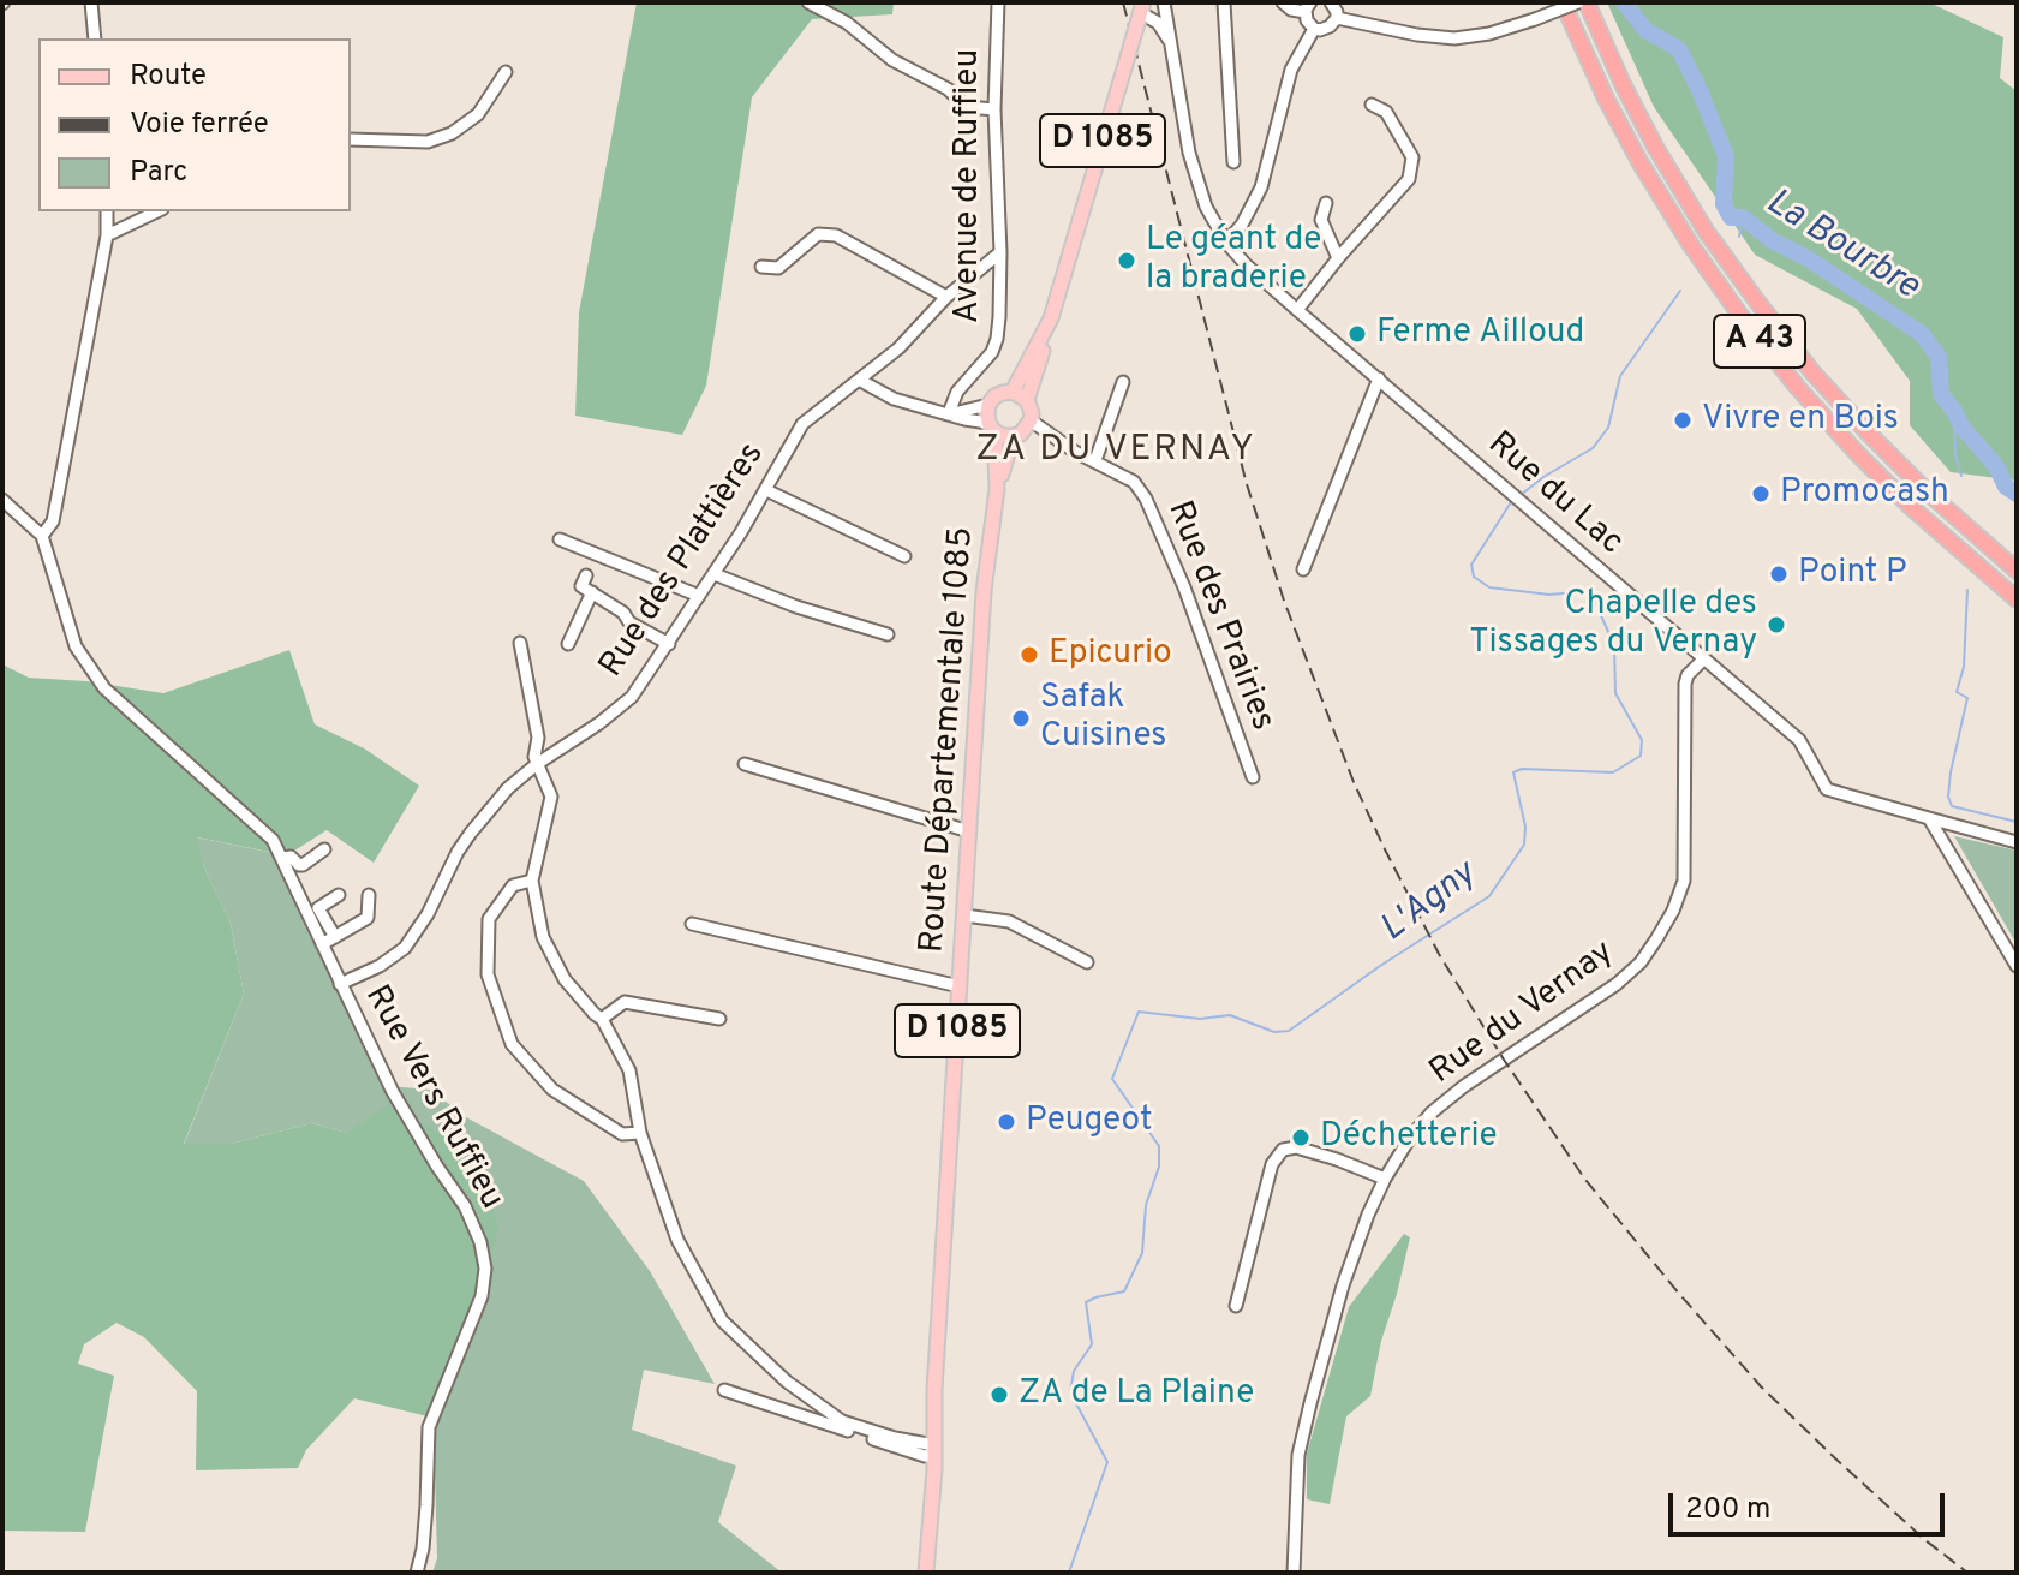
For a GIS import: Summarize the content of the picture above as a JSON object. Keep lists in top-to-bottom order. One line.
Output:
{"streets":{"highway":["A 43"],"main road":["D 1085","Route Départementale 1085"],"street":["Avenue de Ruffieu","Rue du Lac","Rue des Plattières","Rue des Prairies","Rue du Vernay","Rue Vers Ruffieu"]},"crossings":[["D 1085","Rue des Prairies"],["D 1085","Route Départementale 1085"],["Avenue de Ruffieu","Rue des Plattières"],["Rue du Lac","Rue du Vernay"],["Rue des Plattières","Rue Vers Ruffieu"]],"districts":["ZA DU VERNAY"],"water":["La Bourbre","L'Agny"],"places":["Le géant de la braderie","Ferme Ailloud","Vivre en Bois","Promocash","Point P","Chapelle des Tissages du Vernay","Epicurio","Safak Cuisines","Peugeot","Déchetterie","ZA de La Plaine"],"legend":["Route","Voie ferrée","Parc"],"scale_bar":"200 m"}
